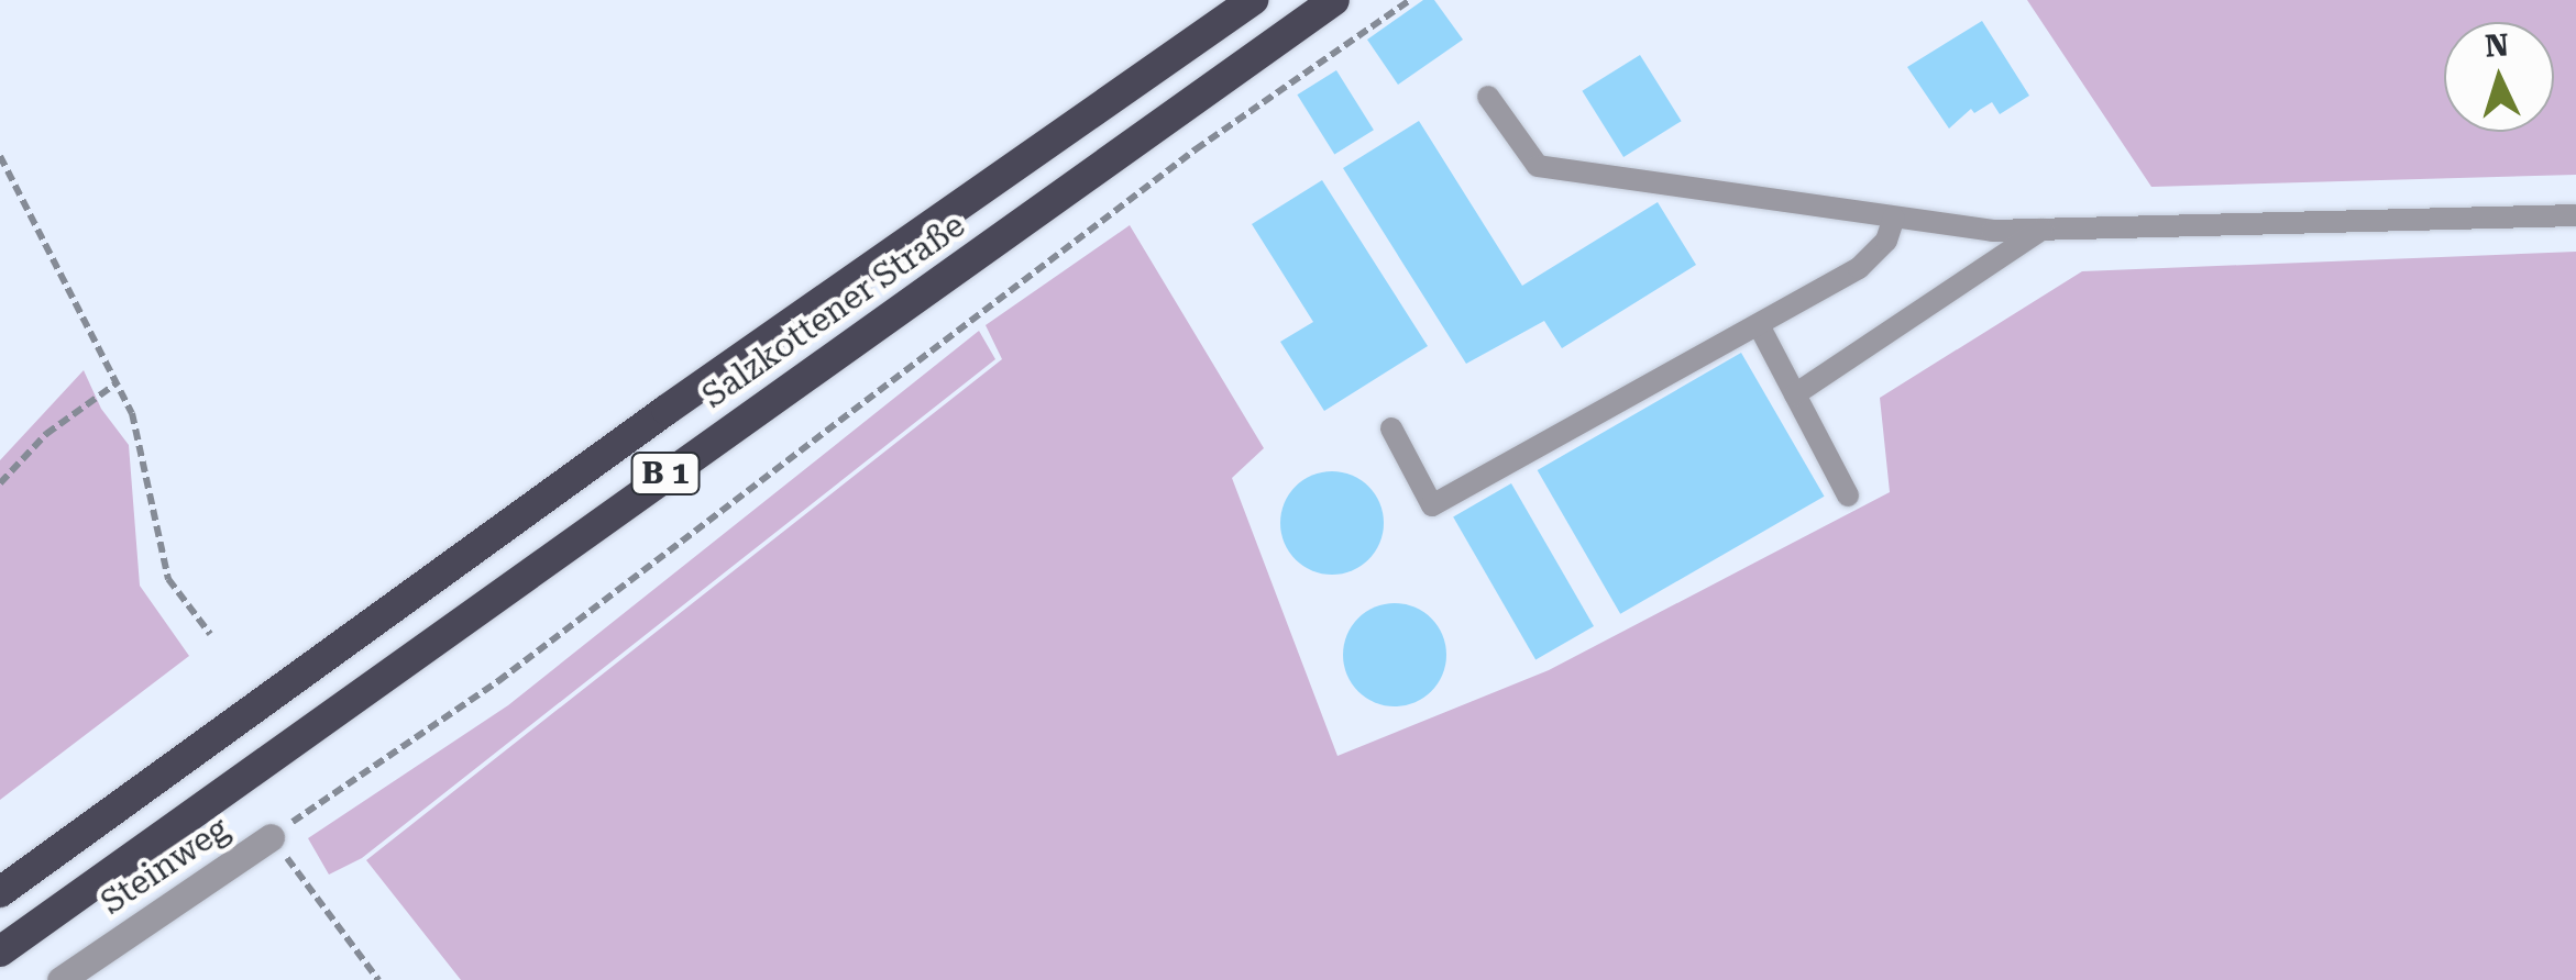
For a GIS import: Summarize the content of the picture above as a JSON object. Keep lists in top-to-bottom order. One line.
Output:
{"streets":{"highway":["Salzkottener Straße","B 1"],"street":["Steinweg"]},"north":"top"}
